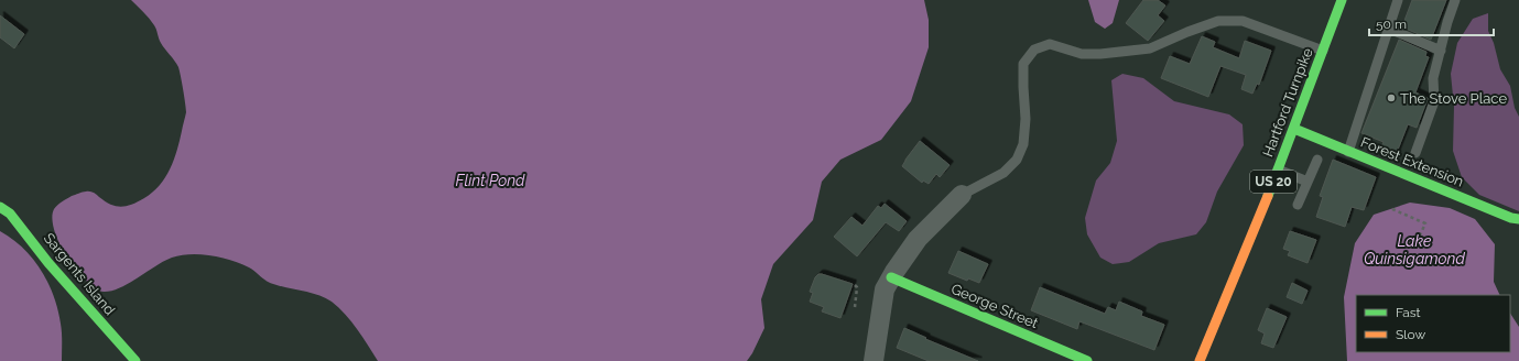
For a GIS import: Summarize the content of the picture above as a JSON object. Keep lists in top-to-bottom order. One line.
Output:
{"streets":{"street":["Hartford Turnpike","Forest Extension","US 20","Sargents Island","George Street"]},"crossings":[["Hartford Turnpike","Forest Extension"]],"water":["Flint Pond","Lake Quinsigamond"],"places":["The Stove Place"],"legend":["Fast","Slow"],"scale_bar":"50 m"}
